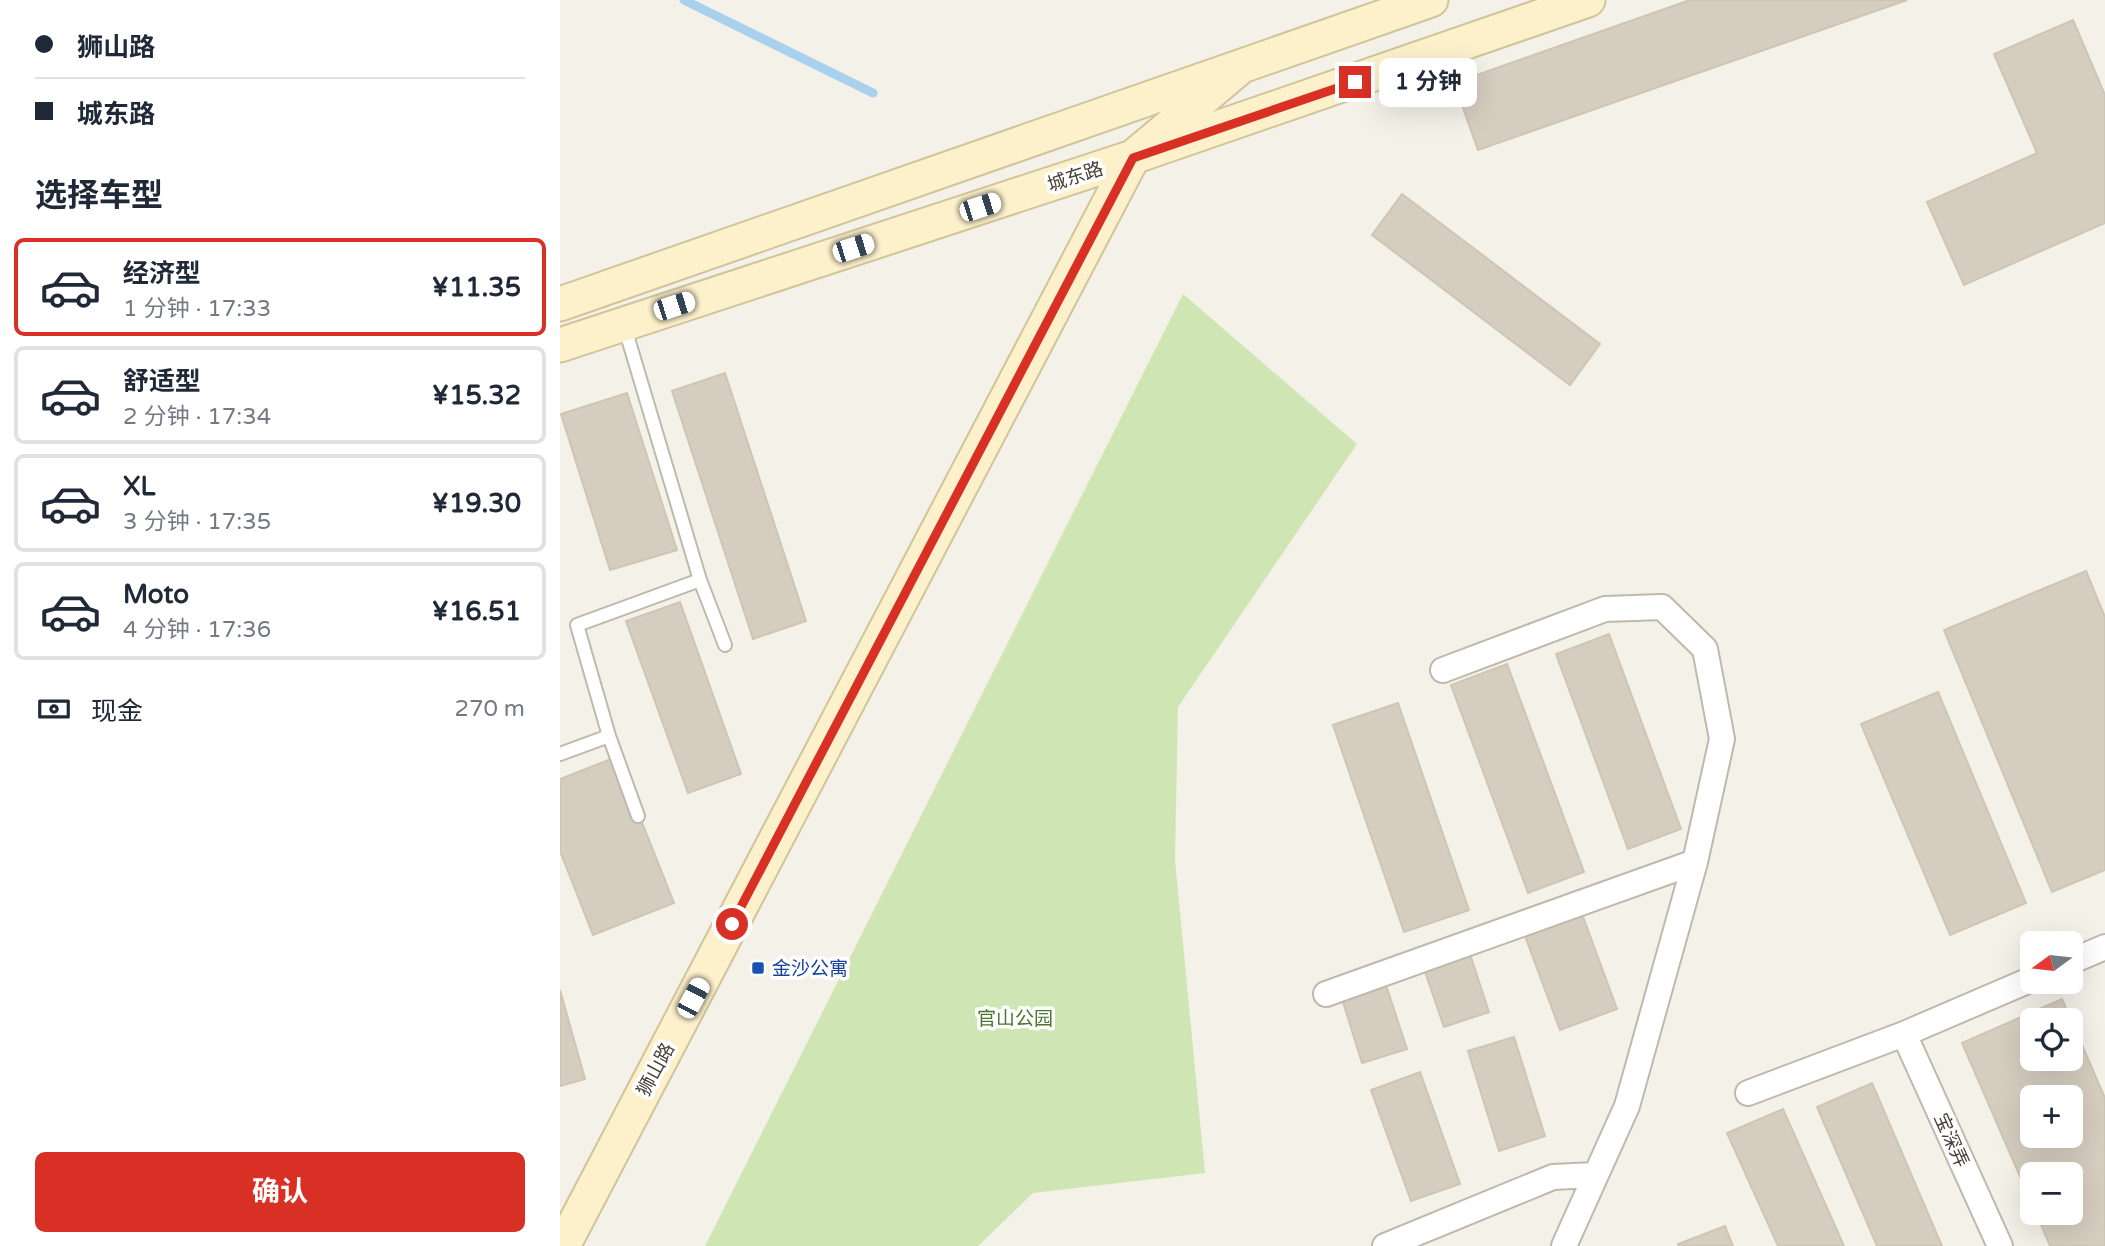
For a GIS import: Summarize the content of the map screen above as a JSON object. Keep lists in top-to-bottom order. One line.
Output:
{"streets":{"street":["城东路","狮山路","宝深弄"]},"crossings":[["城东路","狮山路"]],"parks":["官山公园"],"places":{"transit":["金沙公寓"]},"north":"left","page":{"banner":["狮山路","城东路"],"bubble":"1 分钟","heading":"选择车型","list":[{"name":"经济型","note":"1 分钟 · 17:33","value":"¥11.35"},{"name":"舒适型","note":"2 分钟 · 17:34","value":"¥15.32"},{"name":"XL","note":"3 分钟 · 17:35","value":"¥19.30"},{"name":"Moto","note":"4 分钟 · 17:36","value":"¥16.51"}],"pay":["现金","270 m"],"map_buttons":["+","−"],"buttons":"确认"}}
